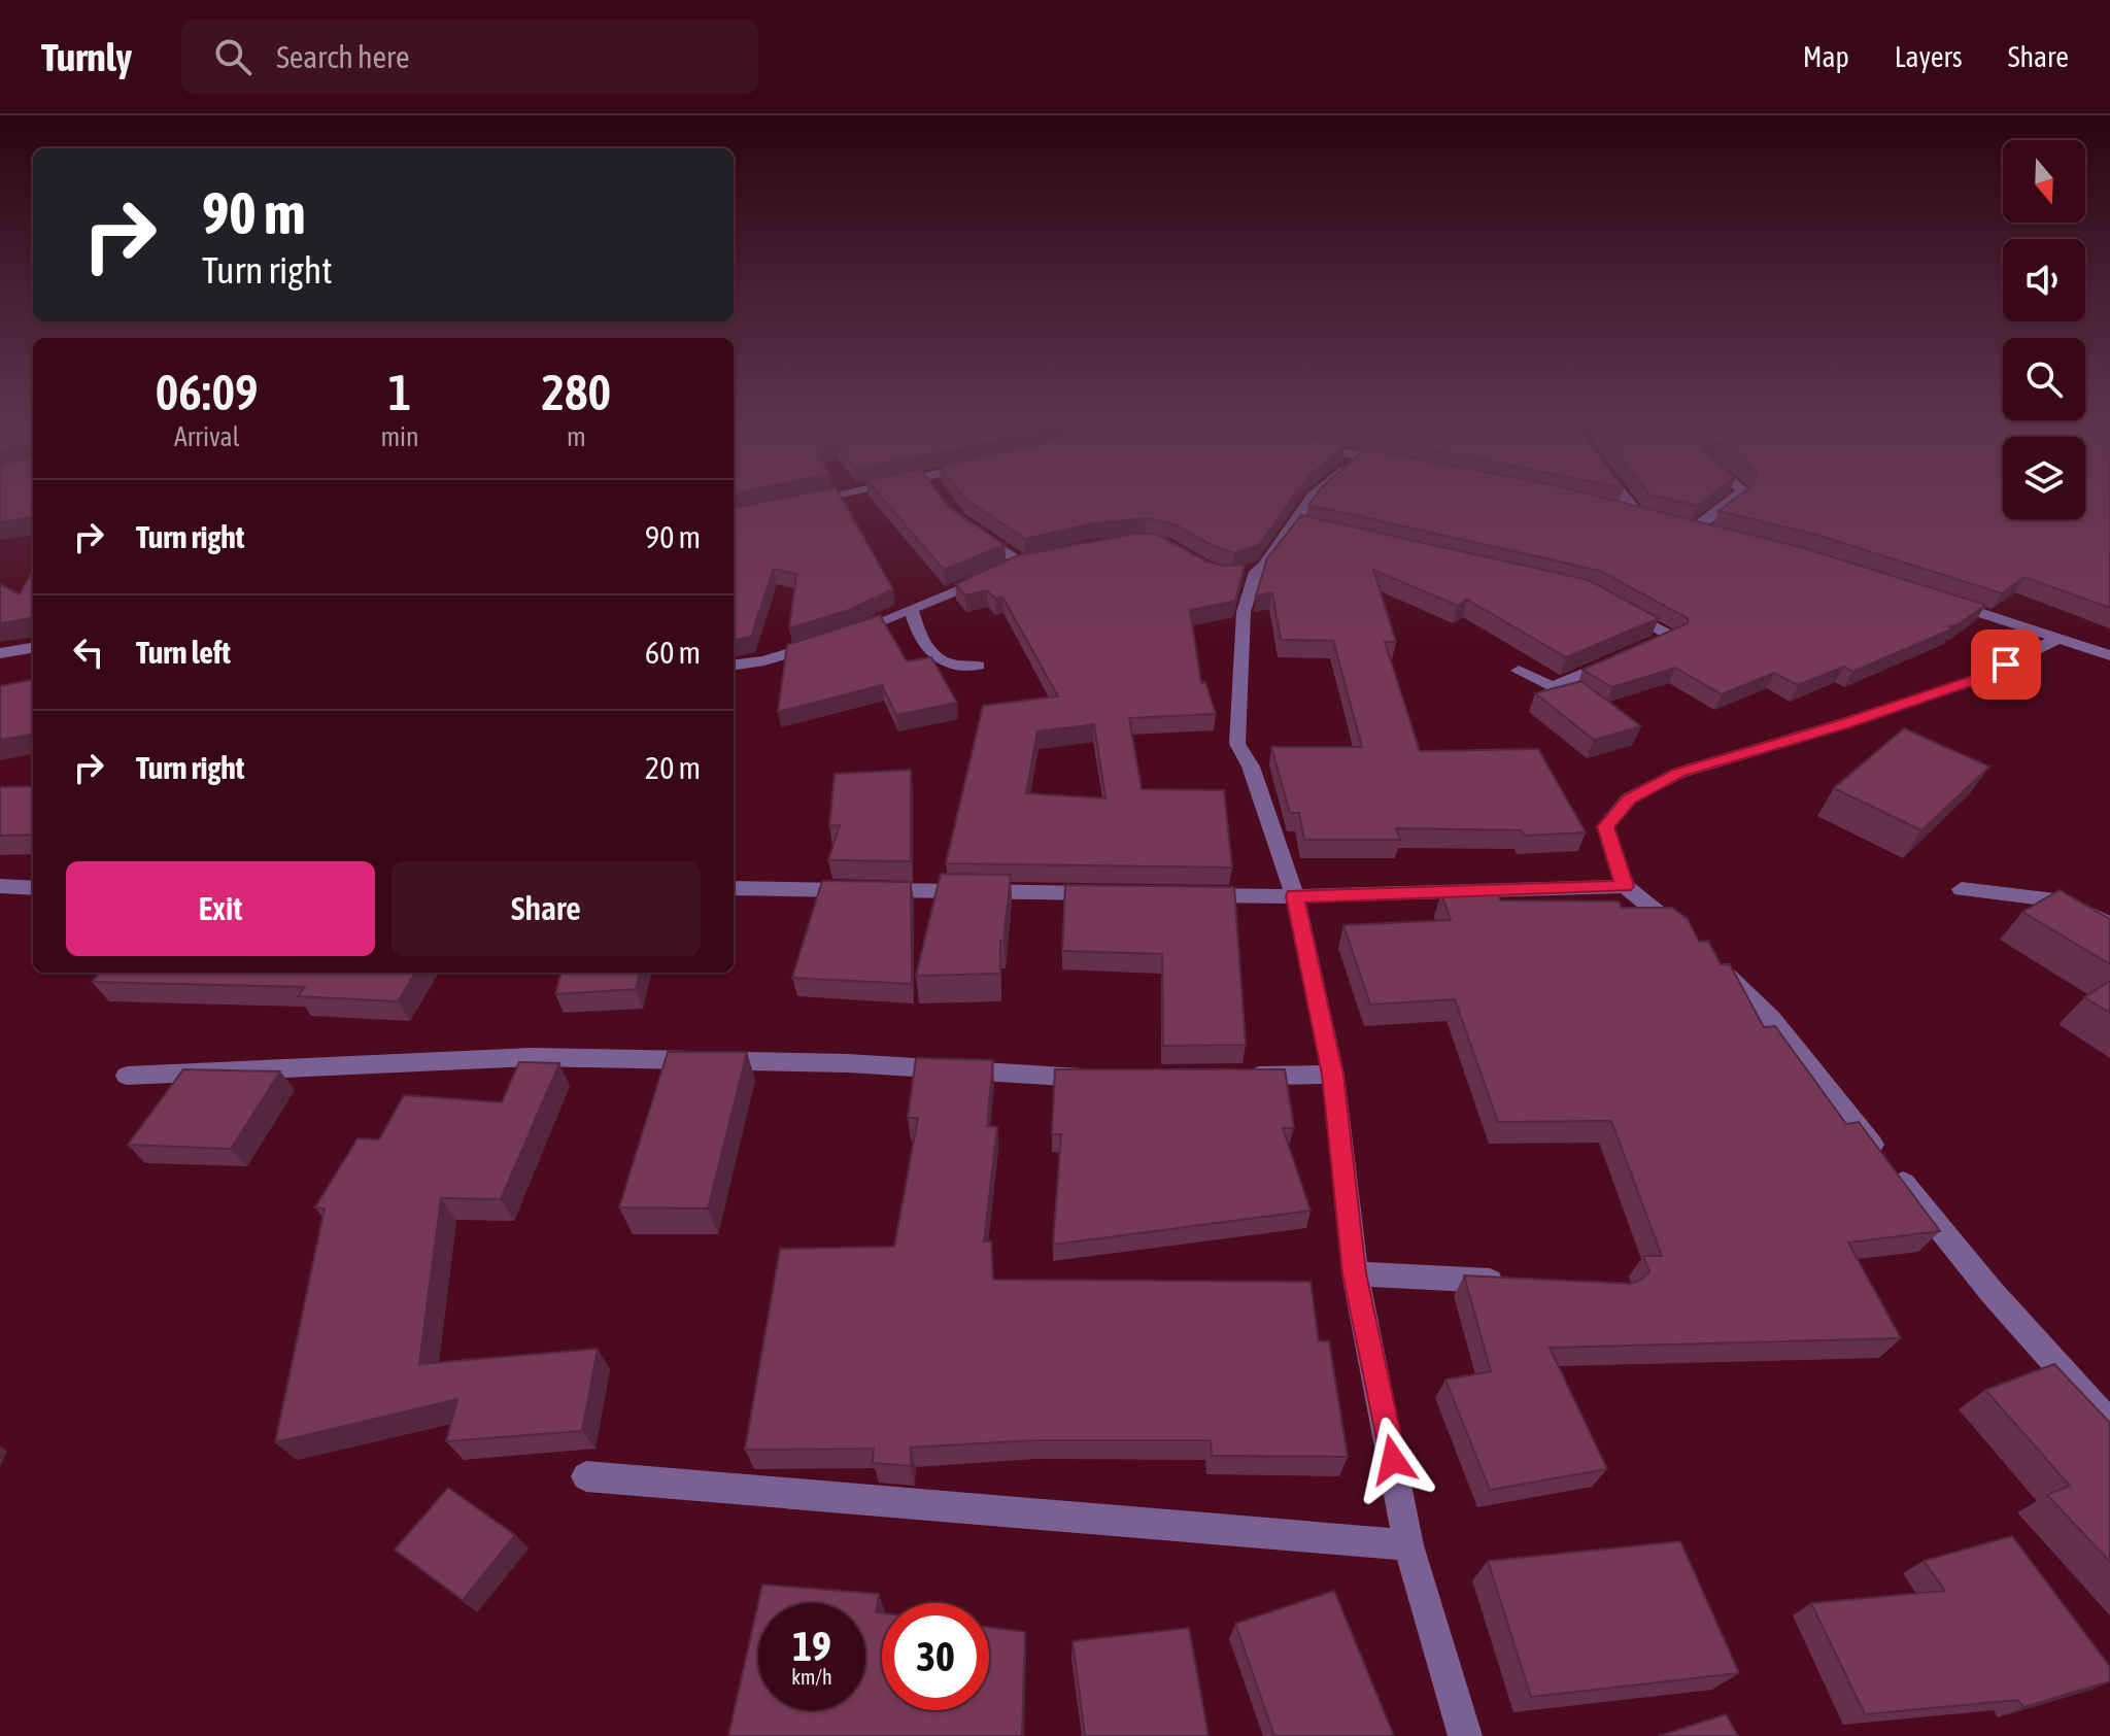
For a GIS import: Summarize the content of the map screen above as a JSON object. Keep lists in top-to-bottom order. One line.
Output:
{"north":"bottom","page":{"header":"Turnly","search":"Search here","nav":["Map","Layers","Share"],"turn":["90 m","Turn right"],"eta":["06:09","Arrival","1","min","280","m"],"list":[{"name":"Turn right","value":"90 m"},{"name":"Turn left","value":"60 m"},{"name":"Turn right","value":"20 m"}],"buttons":["Exit","Share"],"speed":"19 km/h","limit":"30"}}
